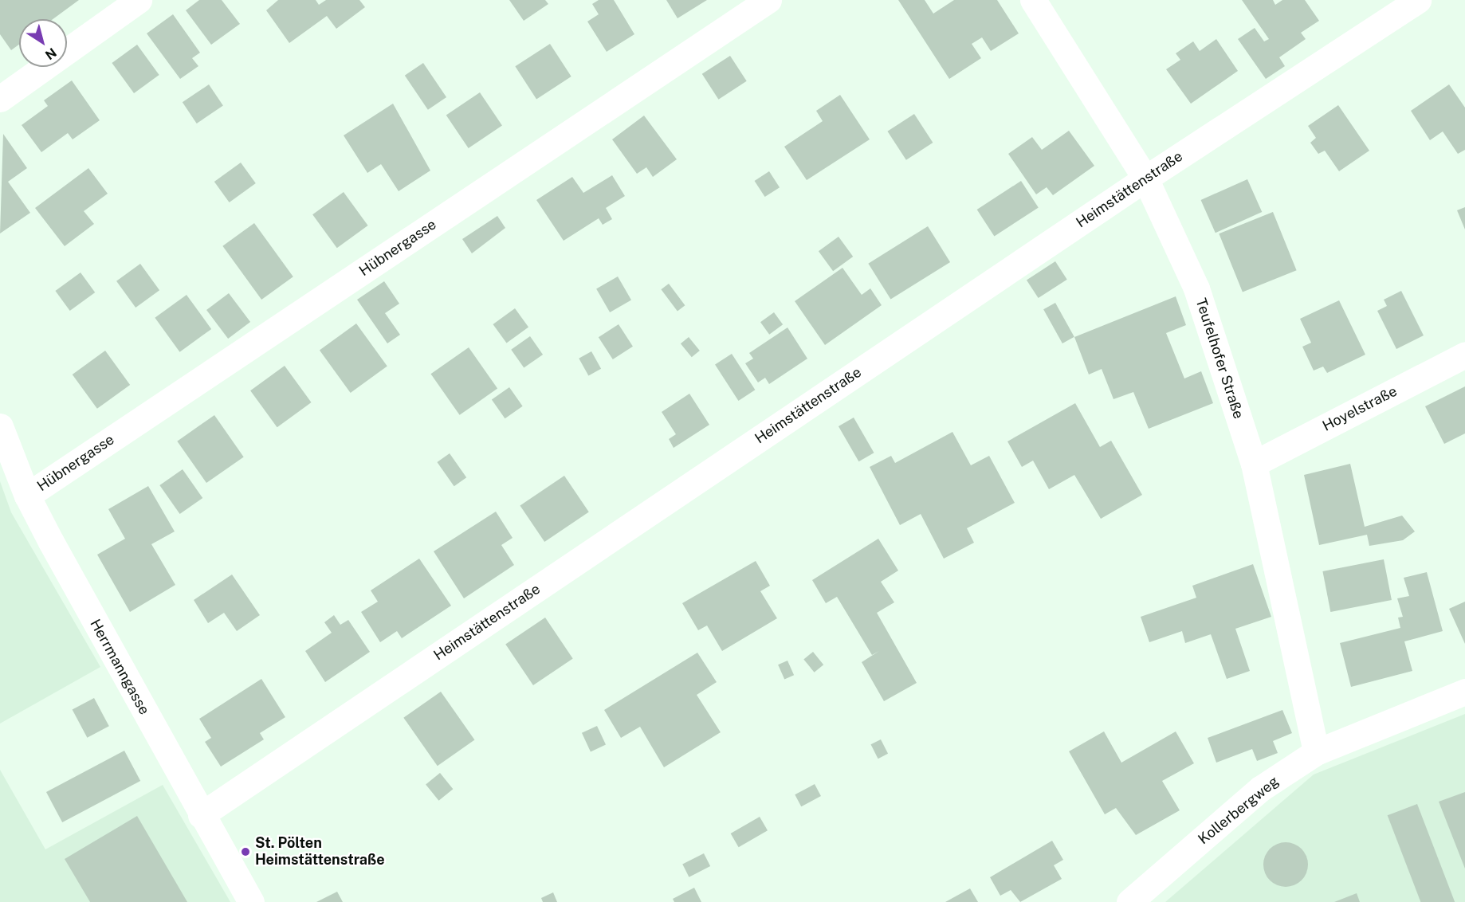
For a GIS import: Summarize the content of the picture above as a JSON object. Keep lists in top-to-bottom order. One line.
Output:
{"streets":{"street":["Heimstättenstraße","Hübnergasse","Teufelhofer Straße","Hoyelstraße","Herrmanngasse","Kollerbergweg"]},"crossings":[["Heimstättenstraße","Teufelhofer Straße"],["Heimstättenstraße","Herrmanngasse"],["Hübnergasse","Herrmanngasse"],["Teufelhofer Straße","Hoyelstraße"],["Teufelhofer Straße","Kollerbergweg"]],"places":["St. Pölten Heimstättenstraße"],"north":"bottom right"}
